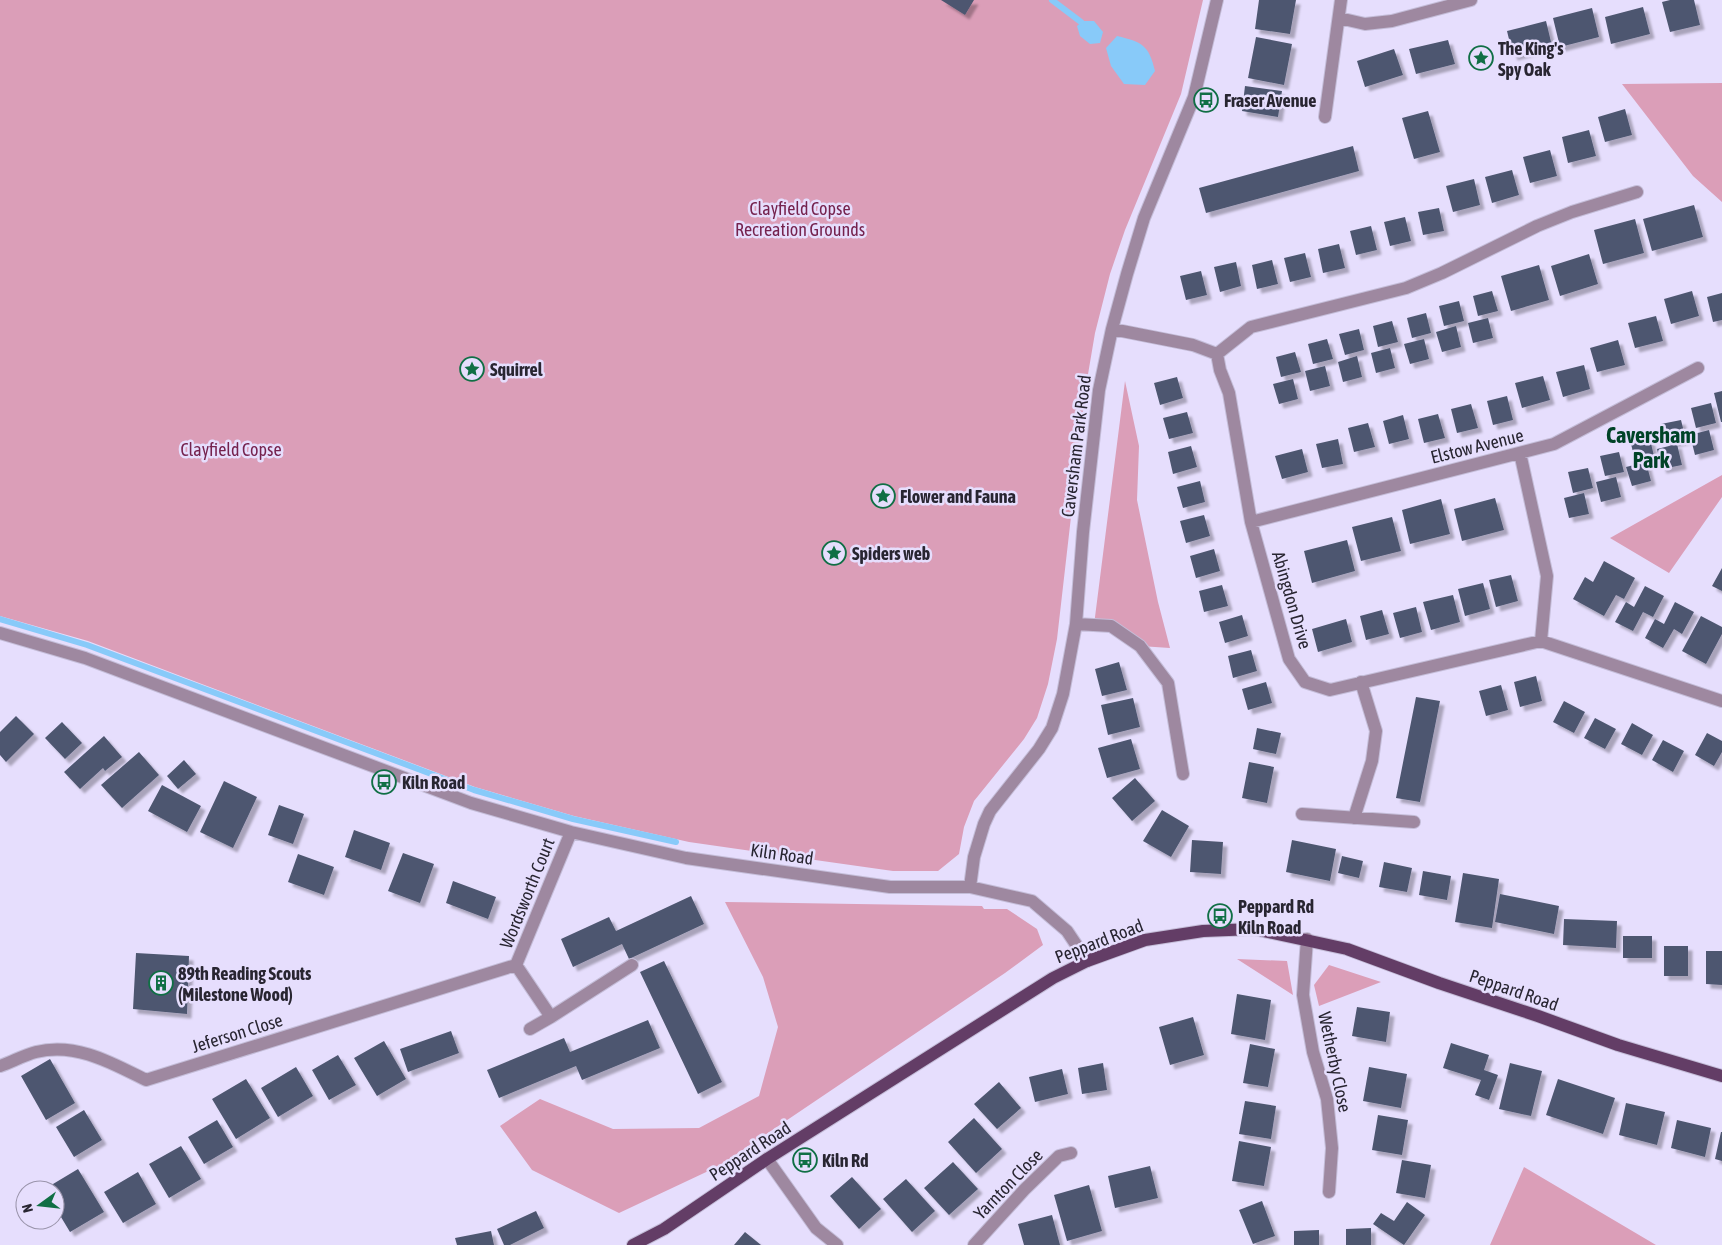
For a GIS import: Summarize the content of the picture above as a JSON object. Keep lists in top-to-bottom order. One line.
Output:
{"streets":{"main road":["Peppard Road"],"street":["Caversham Park Road","Elstow Avenue","Abingdon Drive","Kiln Road","Wordsworth Court","Jeferson Close","Wetherby Close","Yarnton Close"]},"crossings":[["Caversham Park Road","Kiln Road"],["Elstow Avenue","Abingdon Drive"],["Kiln Road","Wordsworth Court"],["Kiln Road","Peppard Road"],["Wordsworth Court","Jeferson Close"],["Peppard Road","Wetherby Close"]],"districts":["Caversham Park"],"parks":["Clayfield Copse Recreation Grounds","Clayfield Copse"],"places":{"place":["The King's Spy Oak","Squirrel","Flower and Fauna","Spiders web"],"bus stop":["Fraser Avenue","Kiln Road","Peppard Rd Kiln Road","Kiln Rd"],"building":["89th Reading Scouts (Milestone Wood)"]},"north":"left"}
